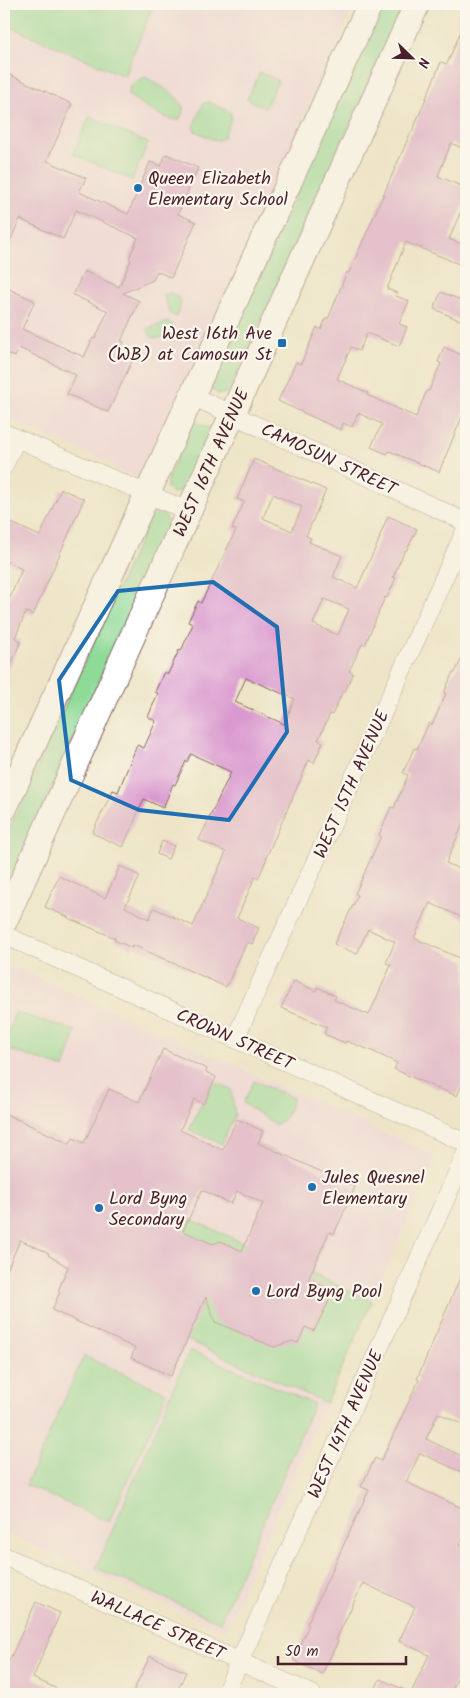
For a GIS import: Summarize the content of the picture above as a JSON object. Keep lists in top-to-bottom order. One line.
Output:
{"streets":{"main road":["WEST 16TH AVENUE"],"street":["CAMOSUN STREET","WEST 15TH AVENUE","CROWN STREET","WEST 14TH AVENUE","WALLACE STREET"]},"crossings":[["CAMOSUN STREET","WEST 16TH AVENUE"],["WEST 15TH AVENUE","CROWN STREET"],["WEST 14TH AVENUE","WALLACE STREET"]],"places":{"other":["Queen Elizabeth Elementary School","Jules Quesnel Elementary","Lord Byng Secondary","Lord Byng Pool"],"transit":["West 16th Ave (WB) at Camosun St"]},"scale_bar":"50 m","north":"bottom right"}
